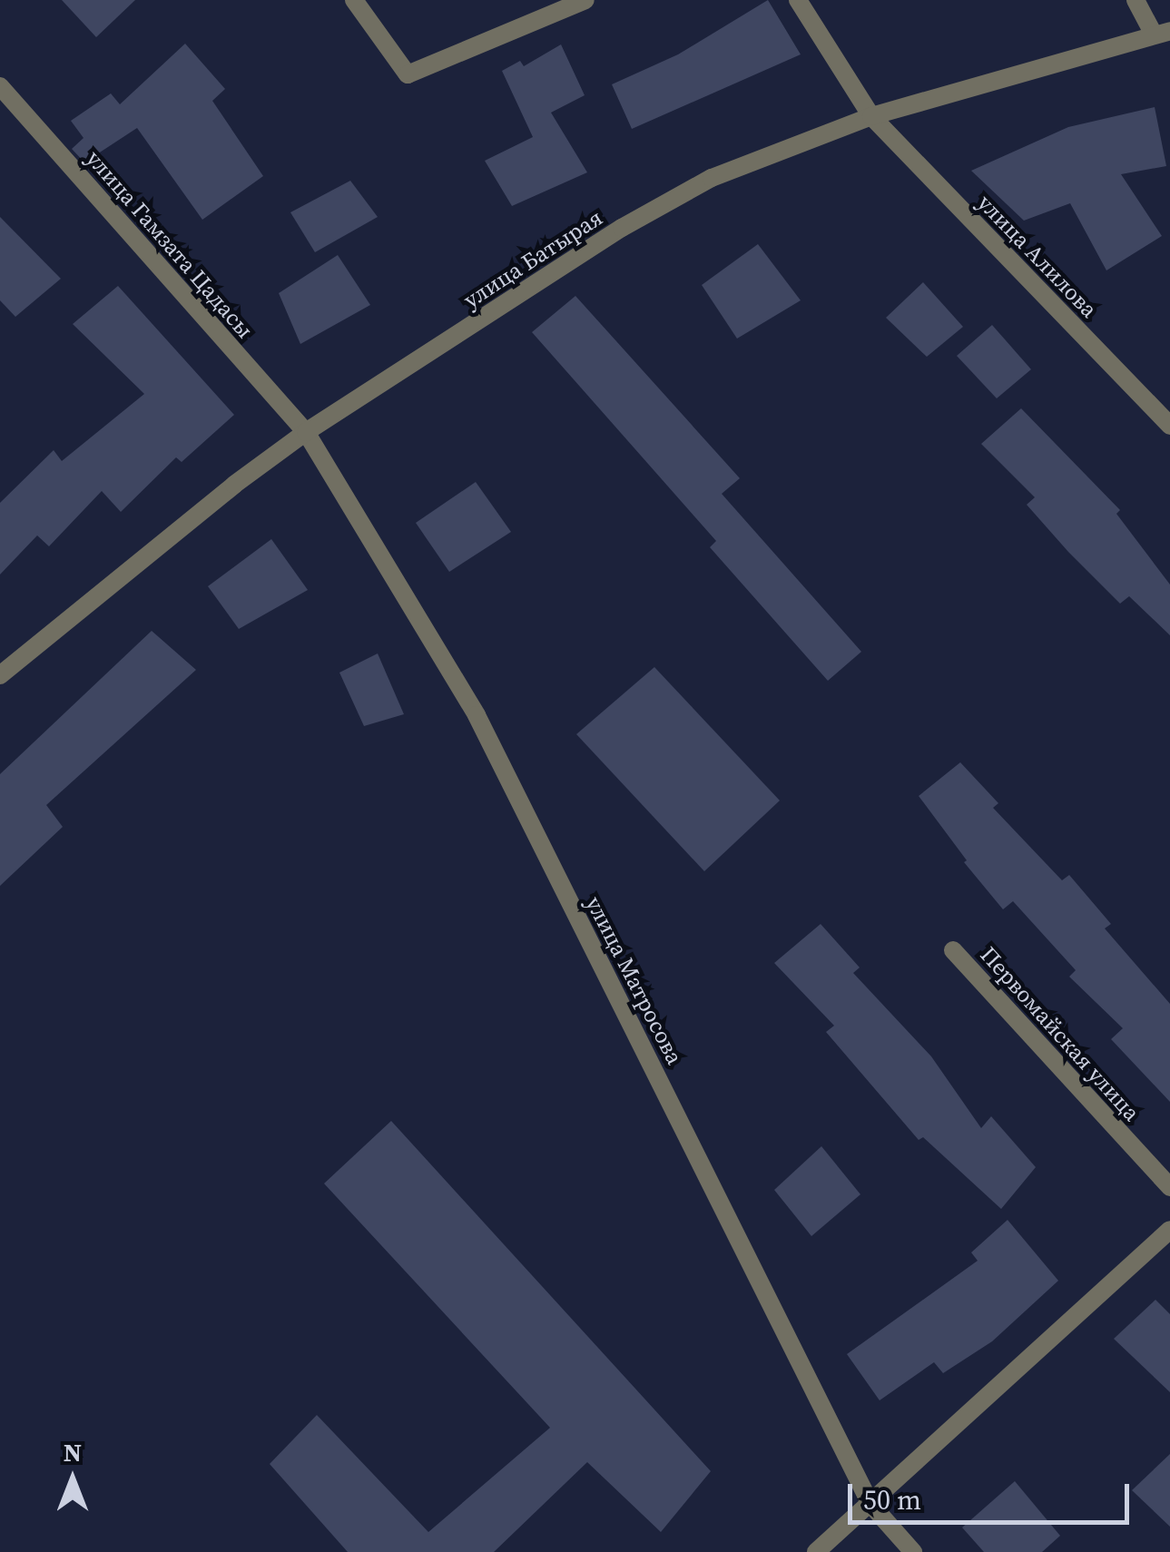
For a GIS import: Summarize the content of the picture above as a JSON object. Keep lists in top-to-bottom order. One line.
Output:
{"streets":{"street":["улица Гамзата Цадасы","улица Алилова","улица Батырая","улица Матросова","Первомайская улица"]},"crossings":[["улица Гамзата Цадасы","улица Батырая"],["улица Гамзата Цадасы","улица Матросова"],["улица Алилова","улица Батырая"],["улица Батырая","улица Матросова"]],"scale_bar":"50 m","north":"top"}
